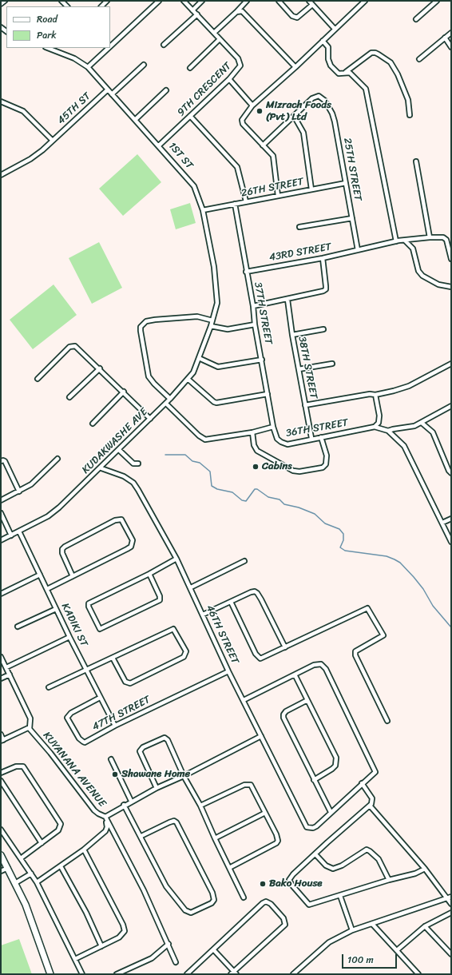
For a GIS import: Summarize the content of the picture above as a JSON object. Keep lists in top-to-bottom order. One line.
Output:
{"streets":{"street":["9TH CRESCENT","45TH ST","1ST ST","25TH STREET","26TH STREET","43RD STREET","37TH STREET","38TH STREET","36TH STREET","KUDAKWASHE AVE","KADIKI ST","46TH STREET","47TH STREET","KUYANANA AVENUE"]},"crossings":[["9TH CRESCENT","1ST ST"],["45TH ST","1ST ST"],["1ST ST","26TH STREET"],["1ST ST","KUDAKWASHE AVE"],["25TH STREET","26TH STREET"],["25TH STREET","43RD STREET"],["26TH STREET","37TH STREET"],["43RD STREET","37TH STREET"],["37TH STREET","36TH STREET"],["38TH STREET","36TH STREET"],["36TH STREET","KUDAKWASHE AVE"],["KUDAKWASHE AVE","KADIKI ST"],["KUDAKWASHE AVE","46TH STREET"],["KADIKI ST","47TH STREET"],["46TH STREET","47TH STREET"]],"places":["Mizrach Foods (Pvt) Ltd","Cabins","Shawane Home","Bako House"],"legend":["Road","Park"],"scale_bar":"100 m"}
